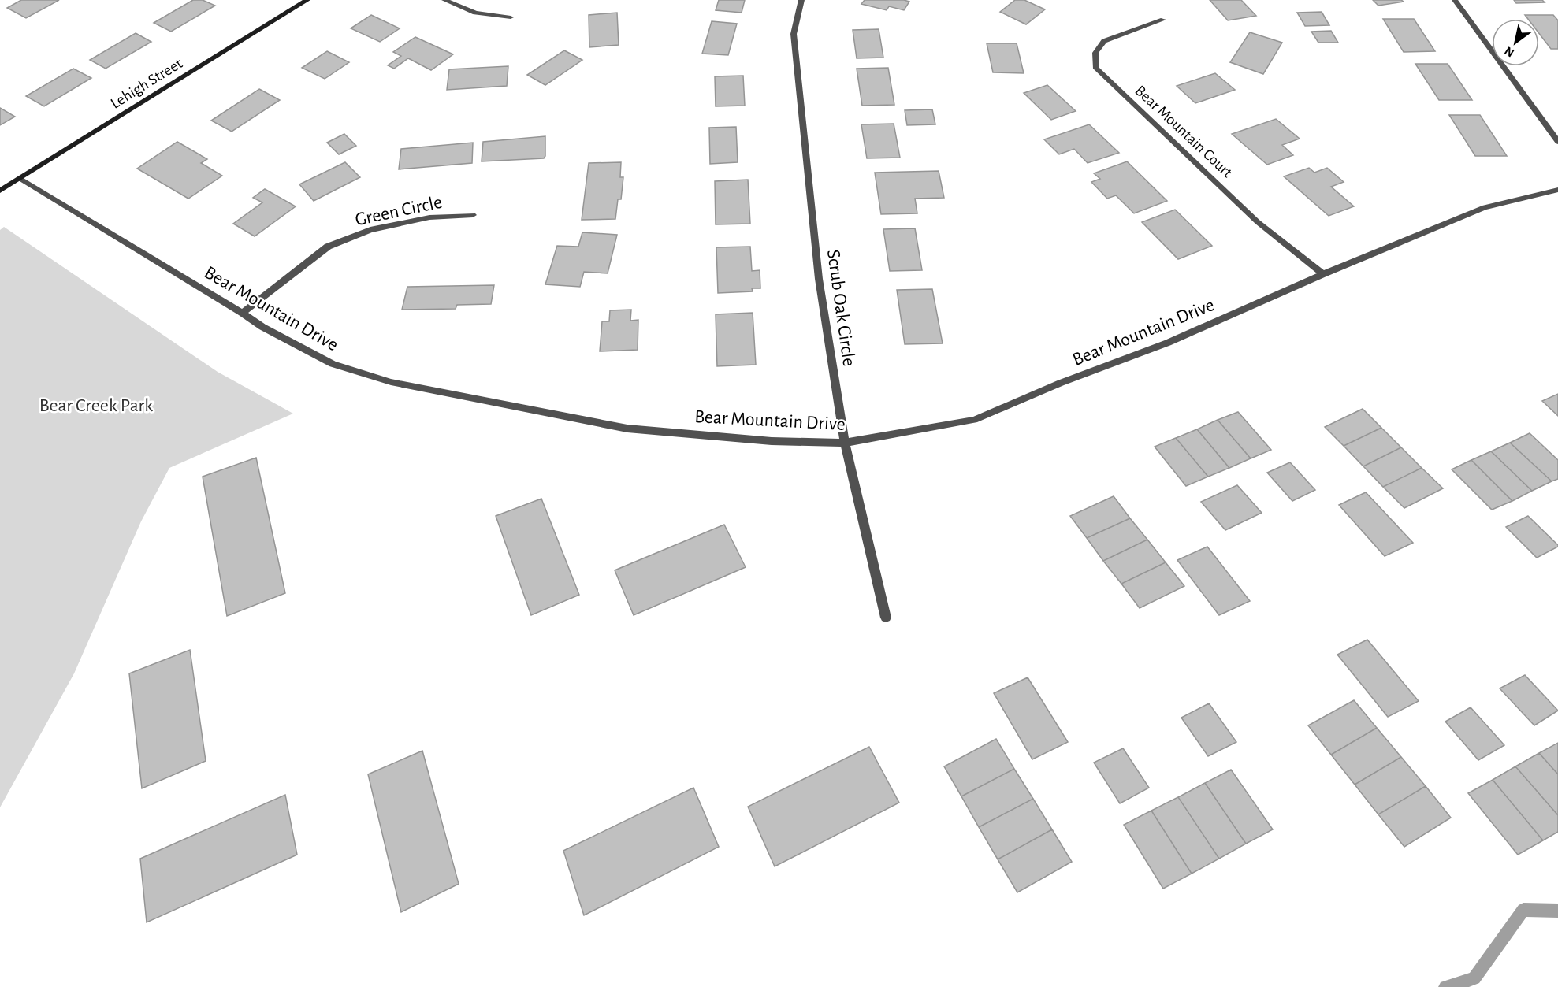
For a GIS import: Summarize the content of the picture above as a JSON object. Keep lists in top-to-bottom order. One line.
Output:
{"streets":{"street":["Lehigh Street","Bear Mountain Court","Green Circle","Scrub Oak Circle","Bear Mountain Drive"]},"crossings":[["Lehigh Street","Bear Mountain Drive"],["Bear Mountain Court","Bear Mountain Drive"],["Green Circle","Bear Mountain Drive"],["Scrub Oak Circle","Bear Mountain Drive"]],"parks":["Bear Creek Park"],"north":"bottom left"}
